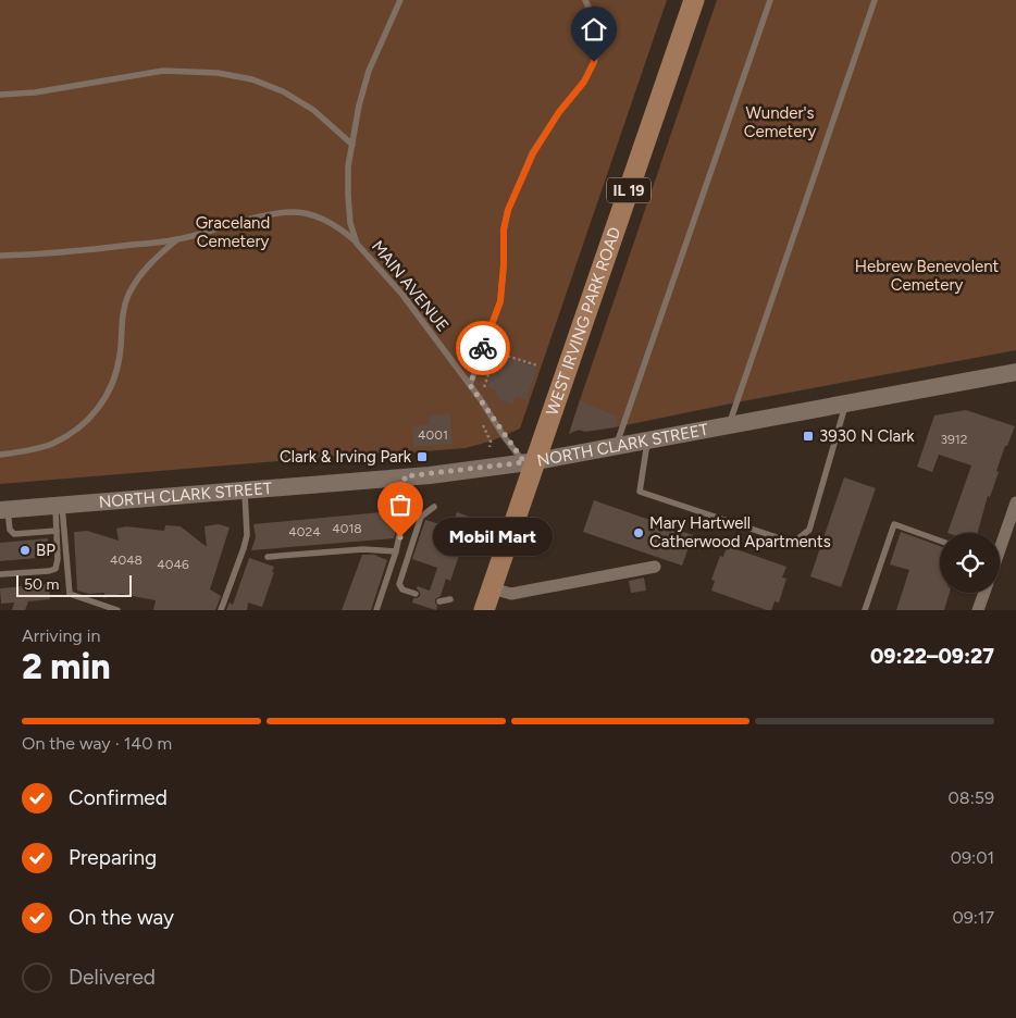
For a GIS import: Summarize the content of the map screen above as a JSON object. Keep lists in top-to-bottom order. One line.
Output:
{"streets":{"main road":["IL 19","WEST IRVING PARK ROAD","NORTH CLARK STREET"],"lane":["MAIN AVENUE"]},"crossings":[["MAIN AVENUE","WEST IRVING PARK ROAD"],["MAIN AVENUE","NORTH CLARK STREET"],["WEST IRVING PARK ROAD","NORTH CLARK STREET"]],"parks":["Wunder's Cemetery","Graceland Cemetery","Hebrew Benevolent Cemetery"],"places":{"transit":["3930 N Clark","Clark & Irving Park"],"other":["Mary Hartwell Catherwood Apartments","Mobil Mart","BP"]},"house_numbers":["4001","3912","4018","4024","4048","4046"],"scale_bar":"50 m","page":{"bubble":"Mobil Mart","scale":"50 m","heading":["2 min","Arriving in","09:22–09:27"],"bar":"On the way · 140 m","list":[["Confirmed","08:59"],["Preparing","09:01"],["On the way","09:17"],"Delivered"]}}
